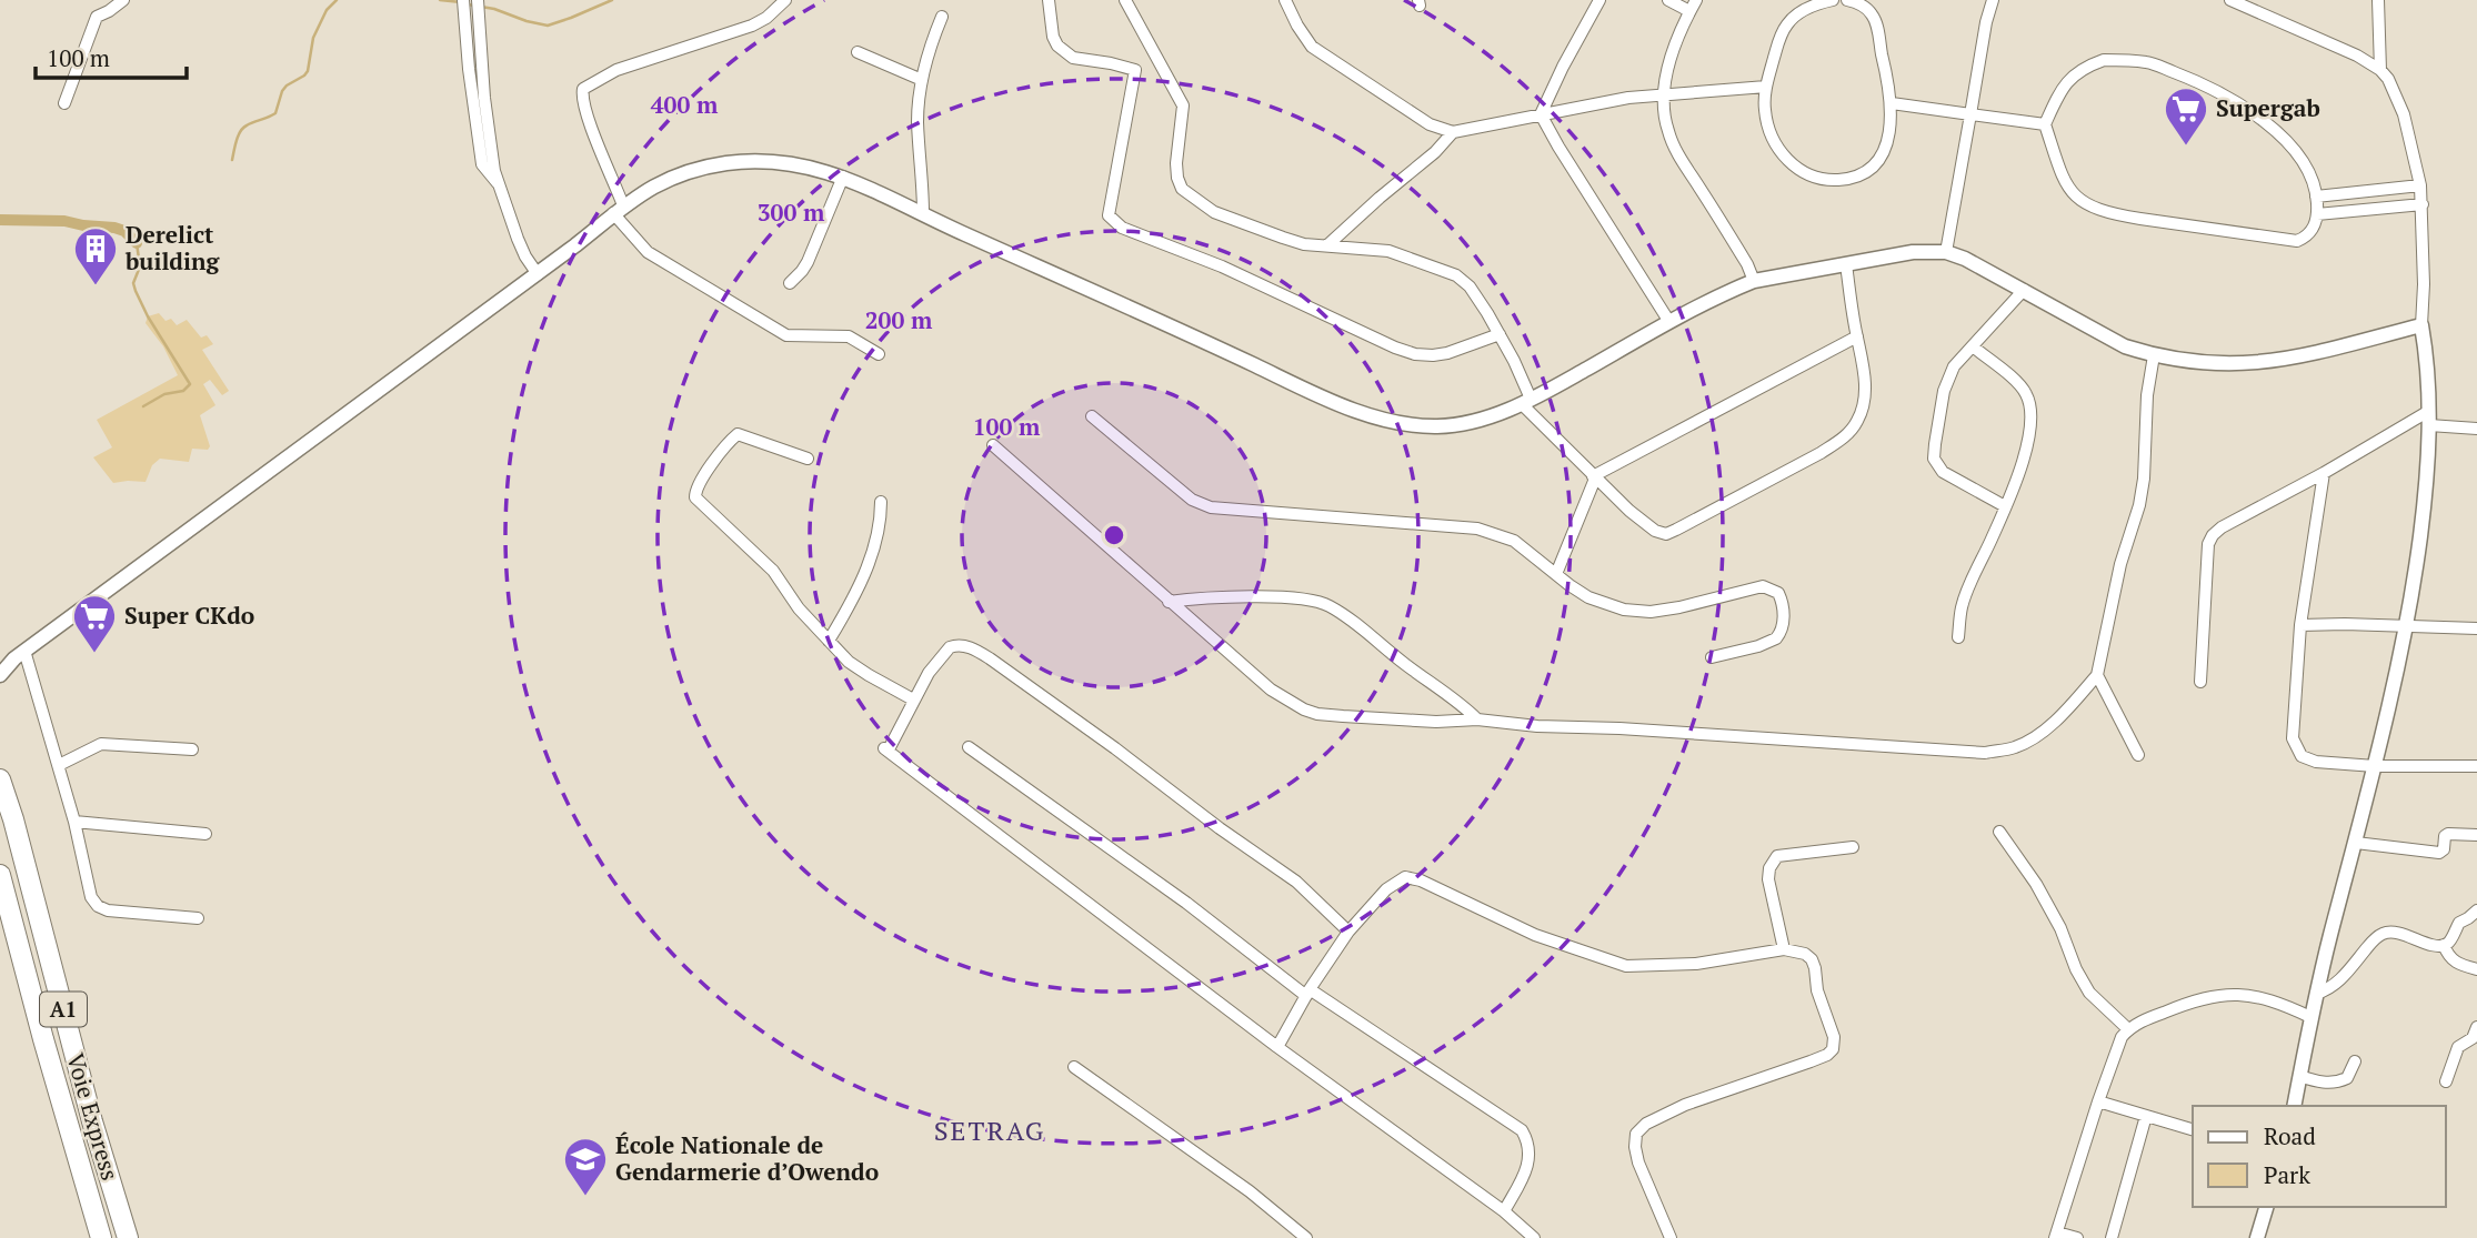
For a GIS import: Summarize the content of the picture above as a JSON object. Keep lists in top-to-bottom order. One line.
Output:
{"streets":{"highway":["A1","Voie Express"]},"districts":["SETRAG"],"places":{"supermarket":["Supergab","Super CKdo"],"building":["Derelict building"],"school or university":["École Nationale de Gendarmerie d’Owendo"]},"legend":["Road","Park"],"scale_bar":"100 m","rings":["400 m","300 m","200 m","100 m"]}
